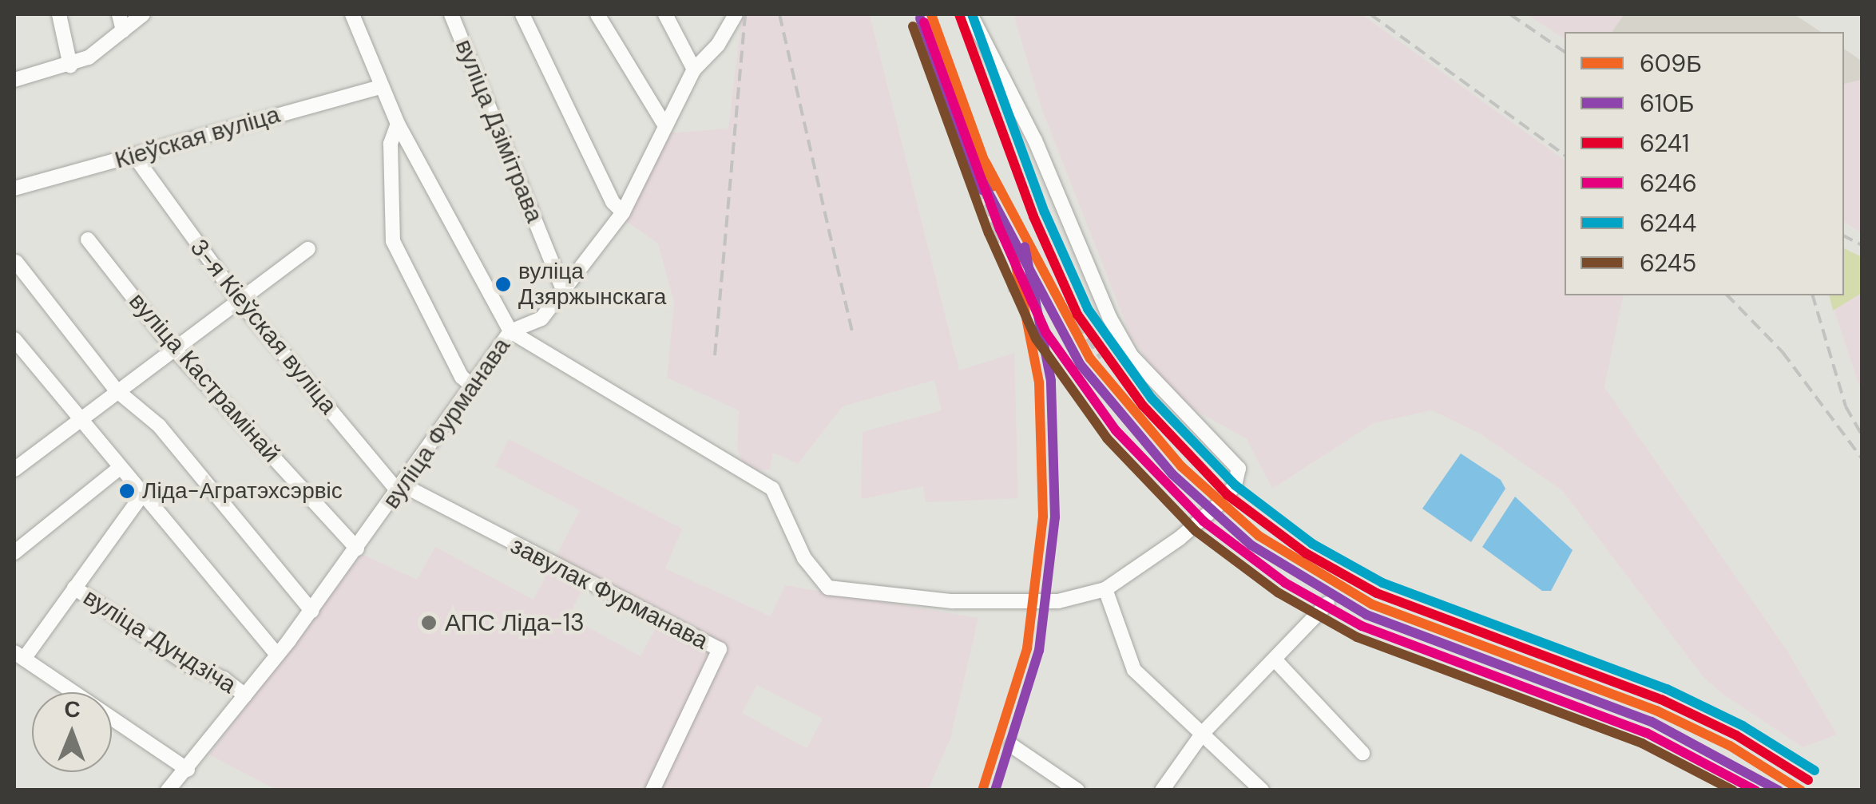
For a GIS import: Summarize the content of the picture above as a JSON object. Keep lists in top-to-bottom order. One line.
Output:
{"streets":{"street":["вуліца Дзімітрава","Кіеўская вуліца","3-я Кіеўская вуліца","вуліца Кастрамінай","вуліца Фурманава","завулак Фурманава","вуліца Дундзіча"]},"crossings":[["вуліца Дзімітрава","вуліца Фурманава"],["Кіеўская вуліца","3-я Кіеўская вуліца"],["3-я Кіеўская вуліца","вуліца Фурманава"],["3-я Кіеўская вуліца","завулак Фурманава"],["вуліца Кастрамінай","вуліца Фурманава"],["вуліца Фурманава","завулак Фурманава"],["вуліца Фурманава","вуліца Дундзіча"]],"places":["вуліца Дзяржынскага","Ліда-Агратэхсэрвіс","АПС Ліда-13"],"lines":["transit line 609Б","transit line 6241","transit line 6244","transit line 610Б","transit line 6246","transit line 6245"],"legend":["609Б","610Б","6241","6246","6244","6245"],"north":"top"}
